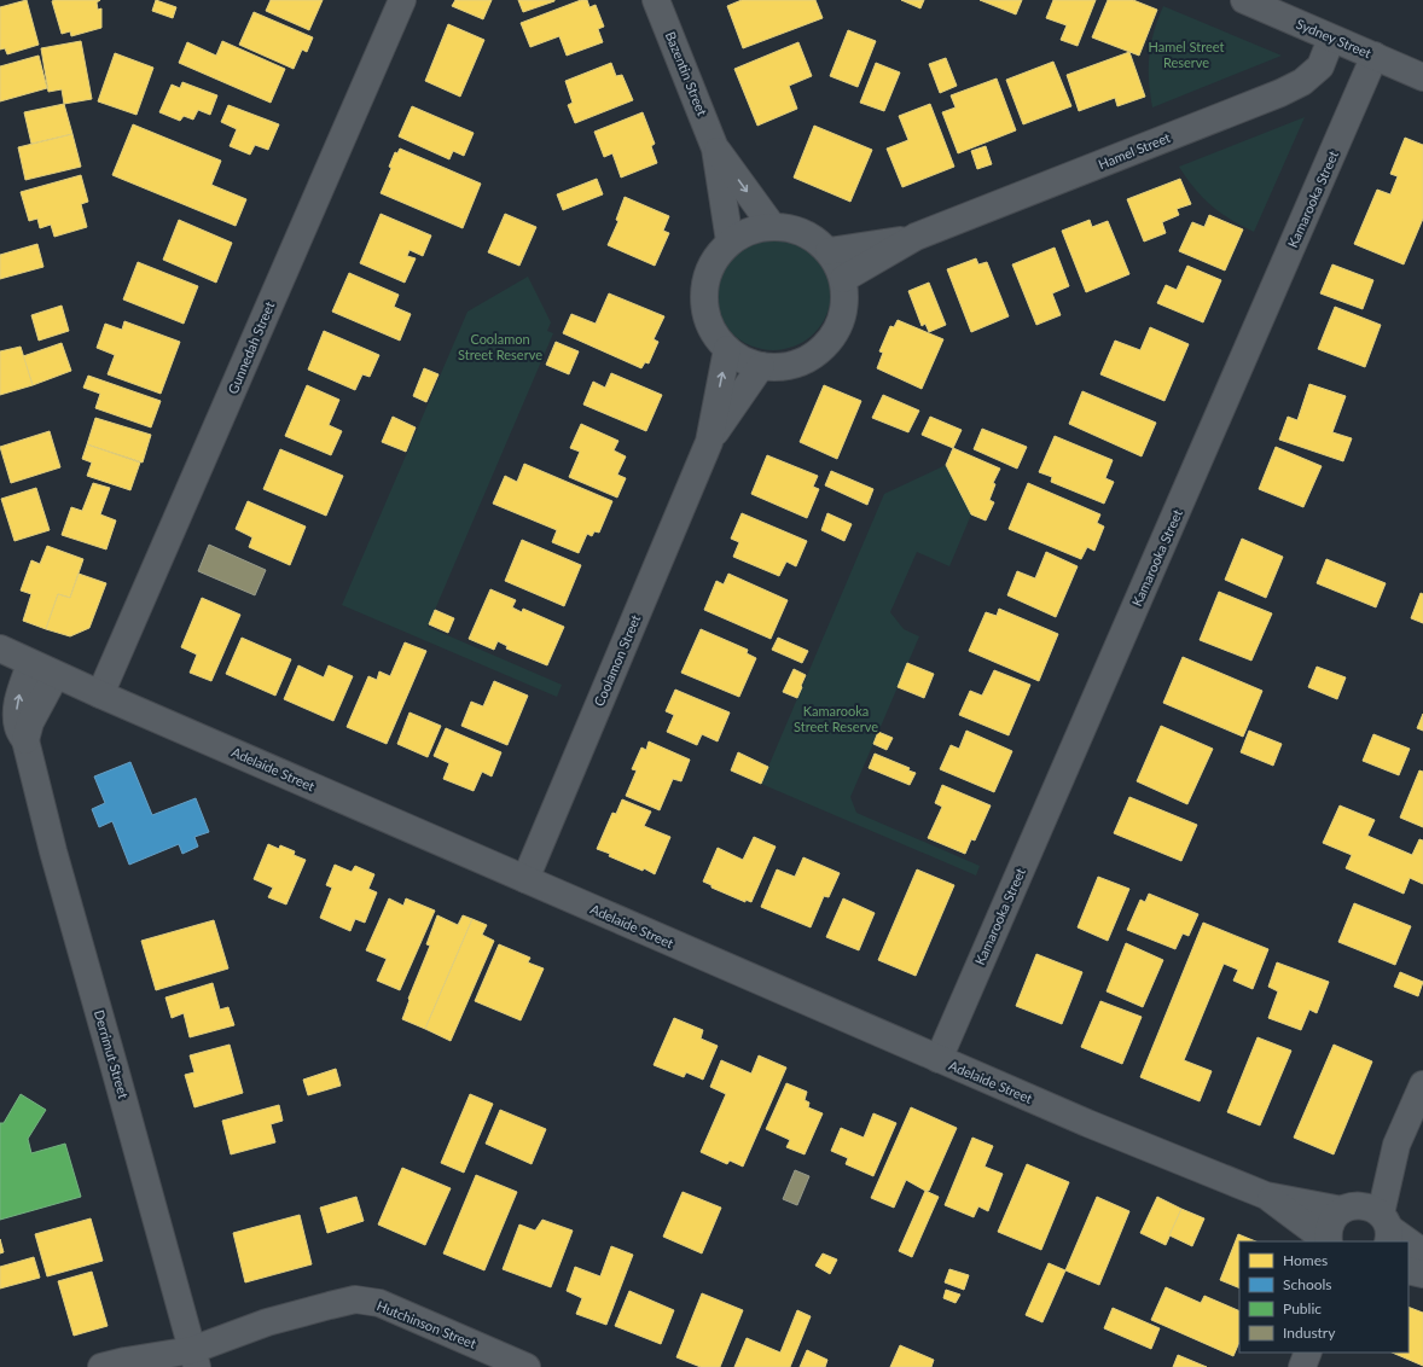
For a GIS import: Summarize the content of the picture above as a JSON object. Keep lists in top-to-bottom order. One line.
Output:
{"streets":{"street":["Sydney Street","Bazentin Street","Hamel Street","Kamarooka Street","Gunnedah Street","Coolamon Street","Adelaide Street","Derrimut Street","Hutchinson Street"]},"crossings":[["Sydney Street","Hamel Street"],["Sydney Street","Kamarooka Street"],["Bazentin Street","Hamel Street"],["Bazentin Street","Coolamon Street"],["Hamel Street","Coolamon Street"],["Kamarooka Street","Adelaide Street"],["Gunnedah Street","Adelaide Street"],["Coolamon Street","Adelaide Street"],["Adelaide Street","Derrimut Street"],["Derrimut Street","Hutchinson Street"]],"parks":["Hamel Street Reserve","Coolamon Street Reserve","Kamarooka Street Reserve"],"legend":["Homes","Schools","Public","Industry"]}
